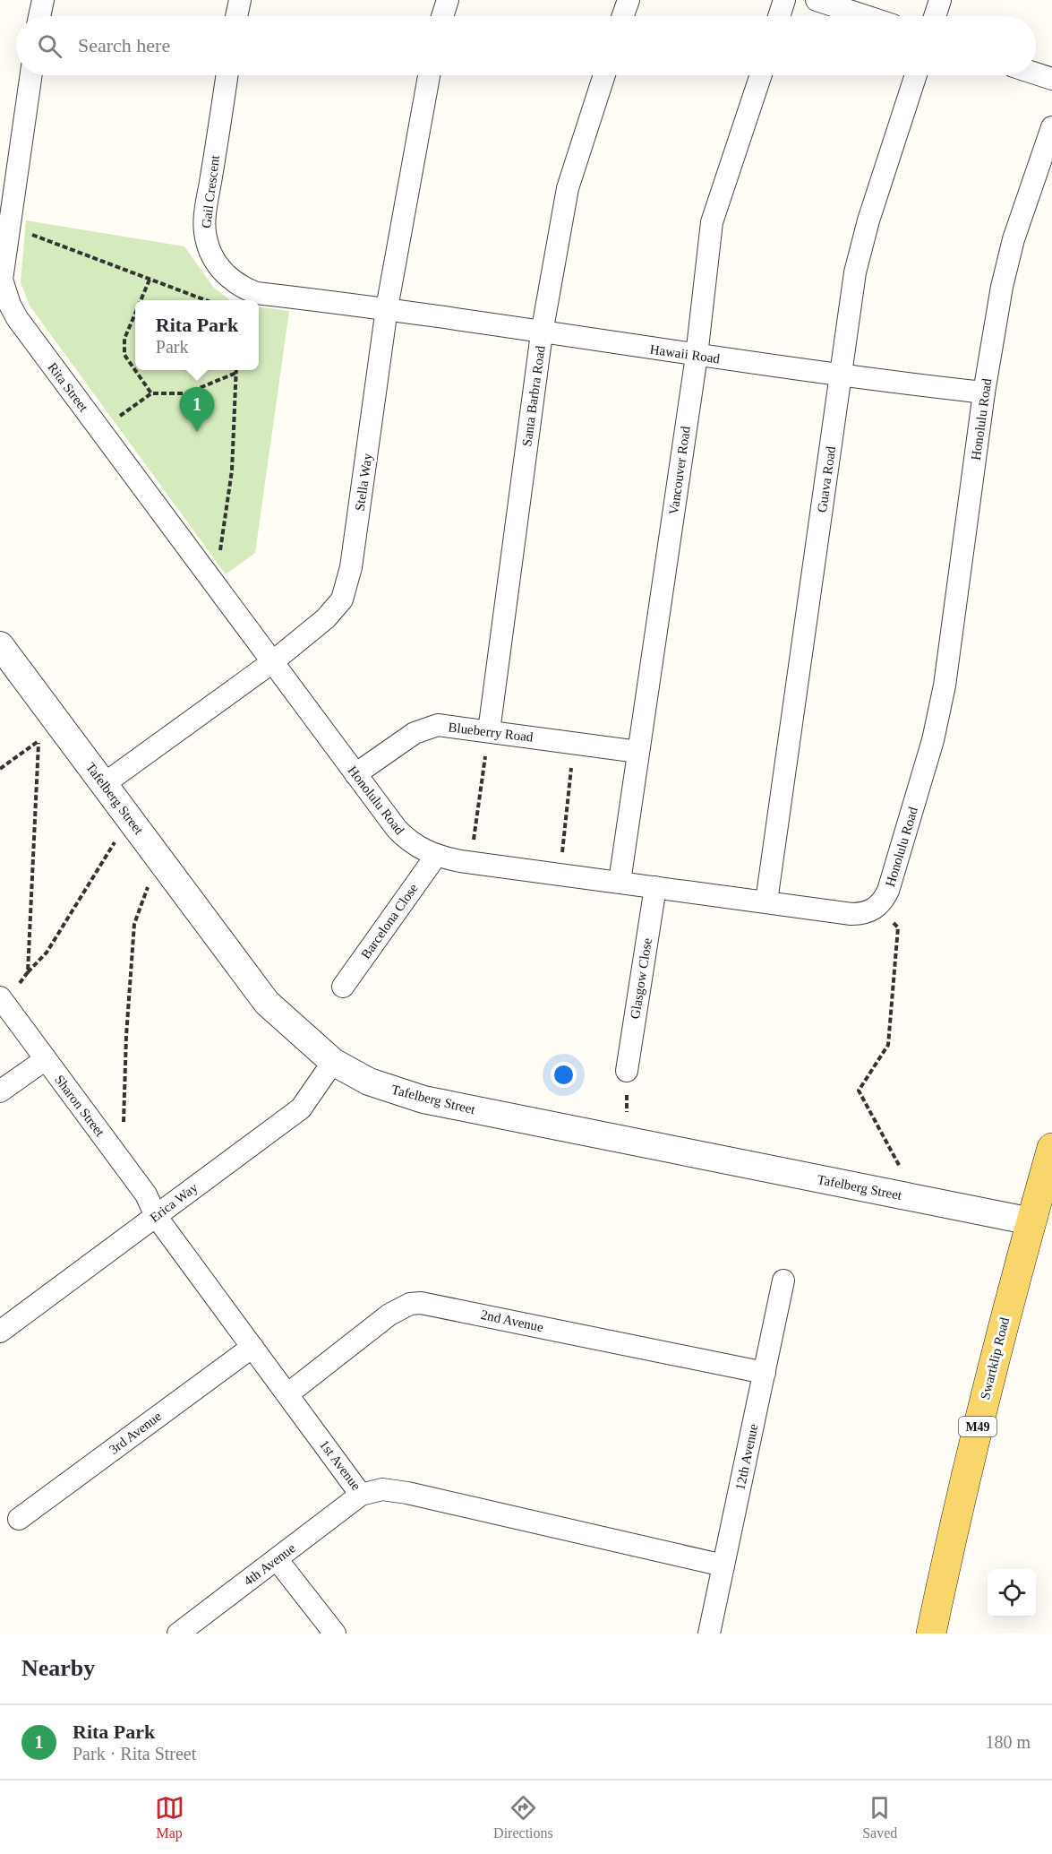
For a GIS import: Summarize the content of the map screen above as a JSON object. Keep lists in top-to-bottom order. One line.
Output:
{"streets":{"main road":["Swartklip Road","M49"],"street":["Gail Crescent","Hawaii Road","Rita Street","Santa Barbra Road","Honolulu Road","Vancouver Road","Guava Road","Stella Way","Blueberry Road","Tafelberg Street","Barcelona Close","Glasgow Close","Sharon Street","Erica Way","2nd Avenue","3rd Avenue","12th Avenue","1st Avenue","4th Avenue"]},"crossings":[["Gail Crescent","Hawaii Road"],["Gail Crescent","Stella Way"],["Hawaii Road","Santa Barbra Road"],["Hawaii Road","Honolulu Road"],["Hawaii Road","Vancouver Road"],["Hawaii Road","Guava Road"],["Hawaii Road","Stella Way"],["Rita Street","Honolulu Road"],["Rita Street","Stella Way"],["Santa Barbra Road","Blueberry Road"],["Honolulu Road","Vancouver Road"],["Honolulu Road","Guava Road"],["Honolulu Road","Stella Way"],["Honolulu Road","Blueberry Road"],["Honolulu Road","Barcelona Close"],["Honolulu Road","Glasgow Close"],["Vancouver Road","Blueberry Road"],["Stella Way","Tafelberg Street"],["Tafelberg Street","Erica Way"],["Tafelberg Street","Swartklip Road"],["Sharon Street","Erica Way"],["Sharon Street","1st Avenue"],["Erica Way","1st Avenue"],["2nd Avenue","12th Avenue"],["2nd Avenue","1st Avenue"],["3rd Avenue","1st Avenue"],["12th Avenue","1st Avenue"],["1st Avenue","4th Avenue"]],"page":{"search":"Search here","popup":["Rita Park","Park"],"pins":"1","heading":"Nearby","list":[{"mark":"1","name":"Rita Park","note":"Park · Rita Street","value":"180 m"}],"nav":["Map","Directions","Saved"]}}
